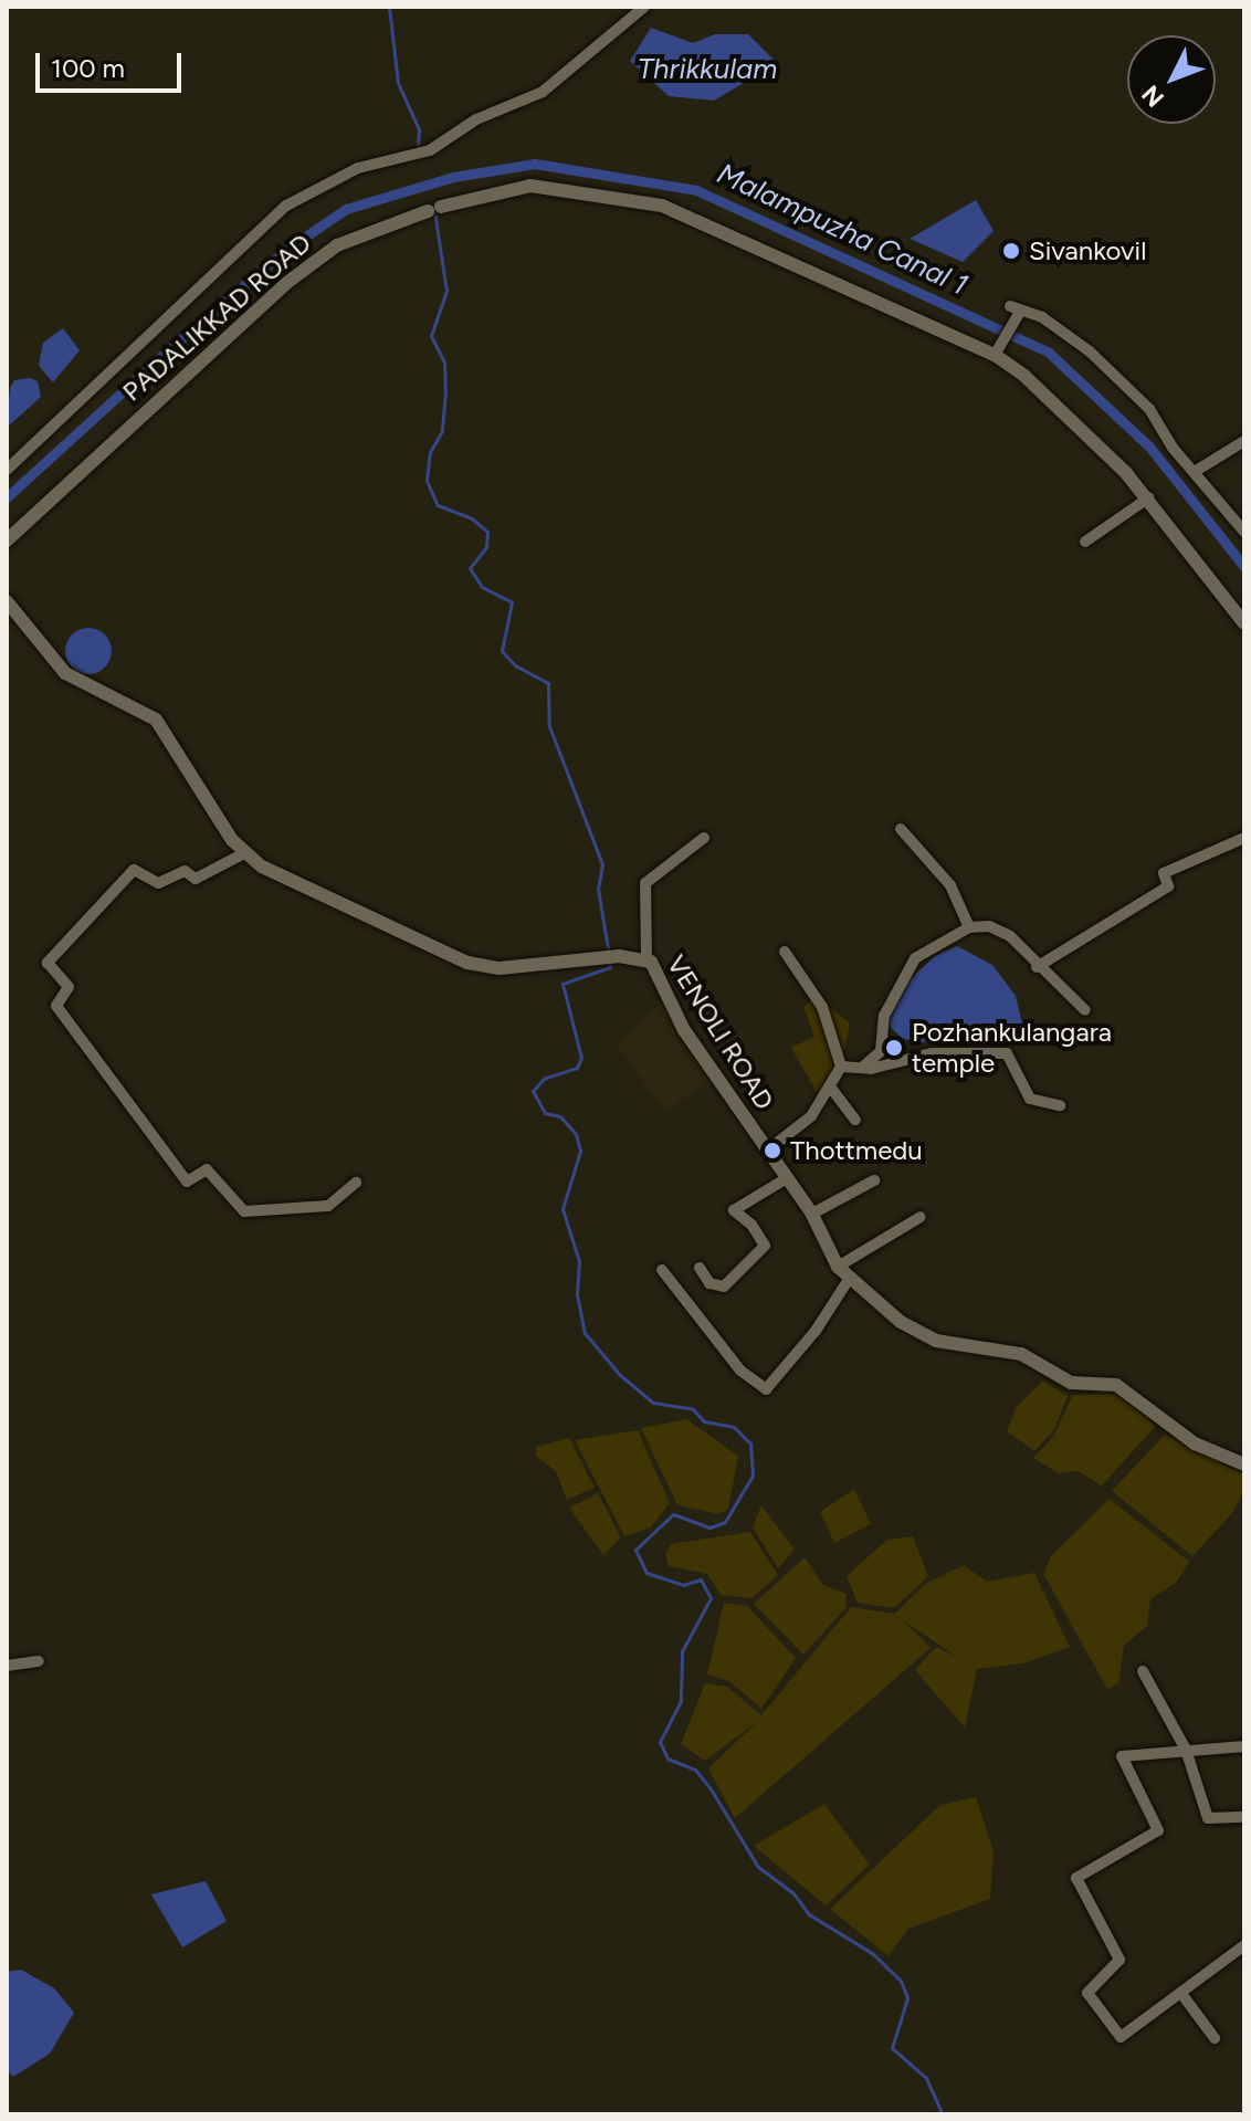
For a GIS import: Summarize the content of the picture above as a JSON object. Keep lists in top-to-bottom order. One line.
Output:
{"streets":{"street":["PADALIKKAD ROAD","VENOLI ROAD"]},"water":["Thrikkulam","Malampuzha Canal 1"],"places":["Sivankovil","Pozhankulangara temple","Thottmedu"],"scale_bar":"100 m","north":"bottom left"}
